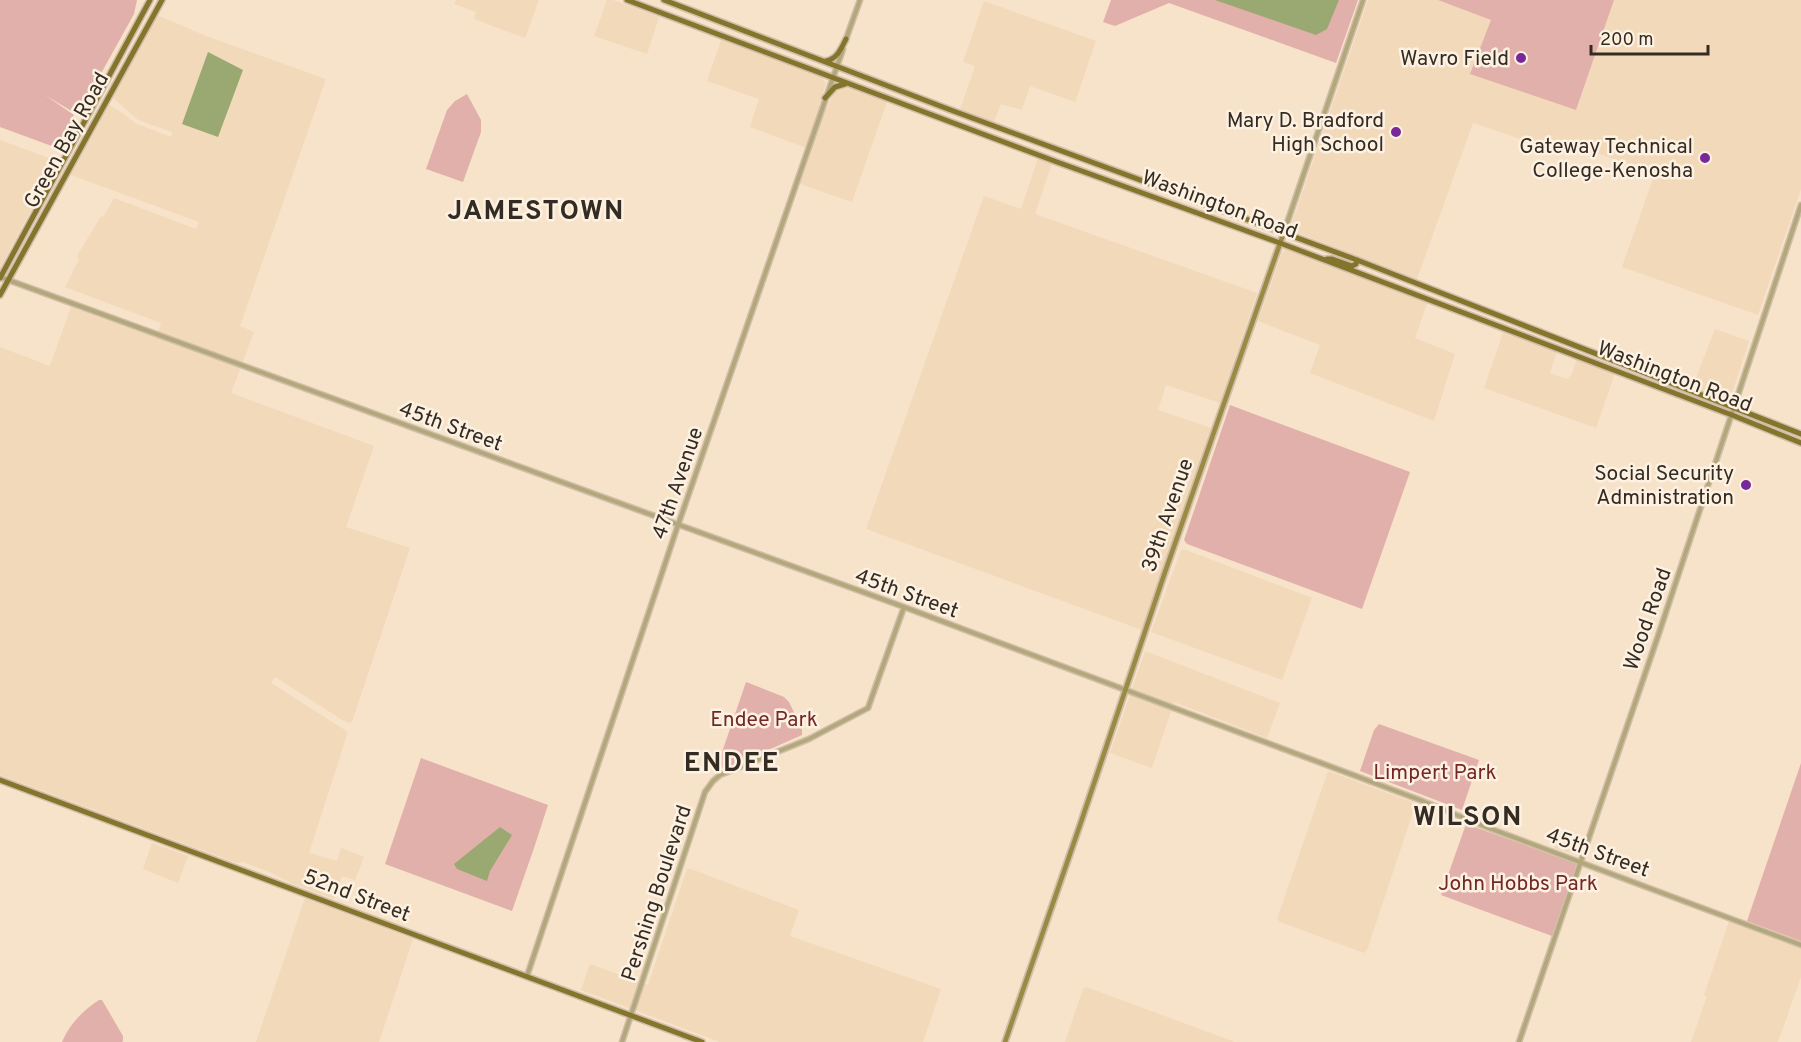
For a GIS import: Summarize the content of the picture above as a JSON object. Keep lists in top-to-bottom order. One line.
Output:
{"streets":{"main road":["Green Bay Road","Washington Road","39th Avenue","52nd Street"],"street":["45th Street","47th Avenue","Wood Road","Pershing Boulevard"]},"crossings":[["Green Bay Road","45th Street"],["Washington Road","47th Avenue"],["Washington Road","39th Avenue"],["Washington Road","Wood Road"],["45th Street","47th Avenue"],["45th Street","39th Avenue"],["45th Street","Wood Road"],["45th Street","Pershing Boulevard"],["47th Avenue","52nd Street"],["Pershing Boulevard","52nd Street"]],"districts":["JAMESTOWN","ENDEE","WILSON"],"parks":["Endee Park","Limpert Park","John Hobbs Park"],"places":["Wavro Field","Mary D. Bradford High School","Gateway Technical College-Kenosha","Social Security Administration"],"scale_bar":"200 m"}
